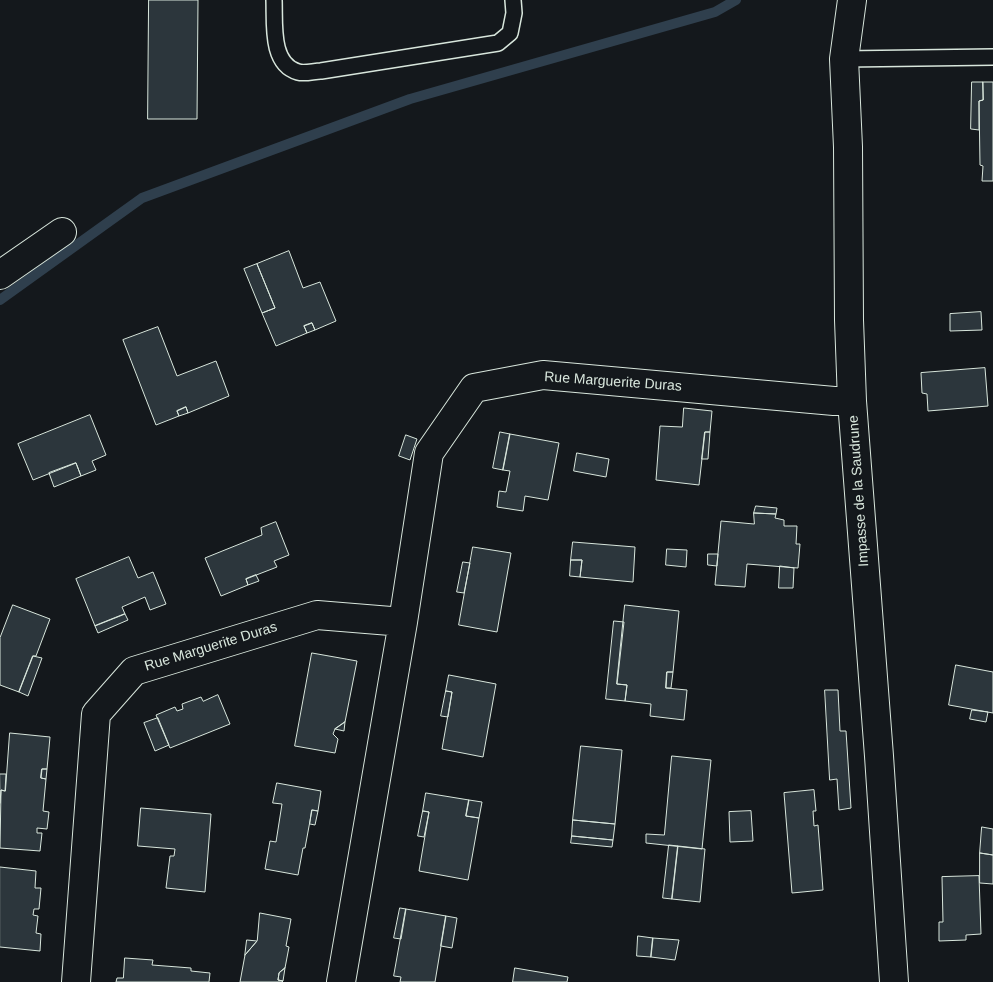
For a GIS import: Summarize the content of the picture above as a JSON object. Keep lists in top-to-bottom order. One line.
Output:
{"streets":{"street":["Rue Marguerite Duras","Impasse de la Saudrune"]},"crossings":[["Rue Marguerite Duras","Impasse de la Saudrune"]]}
